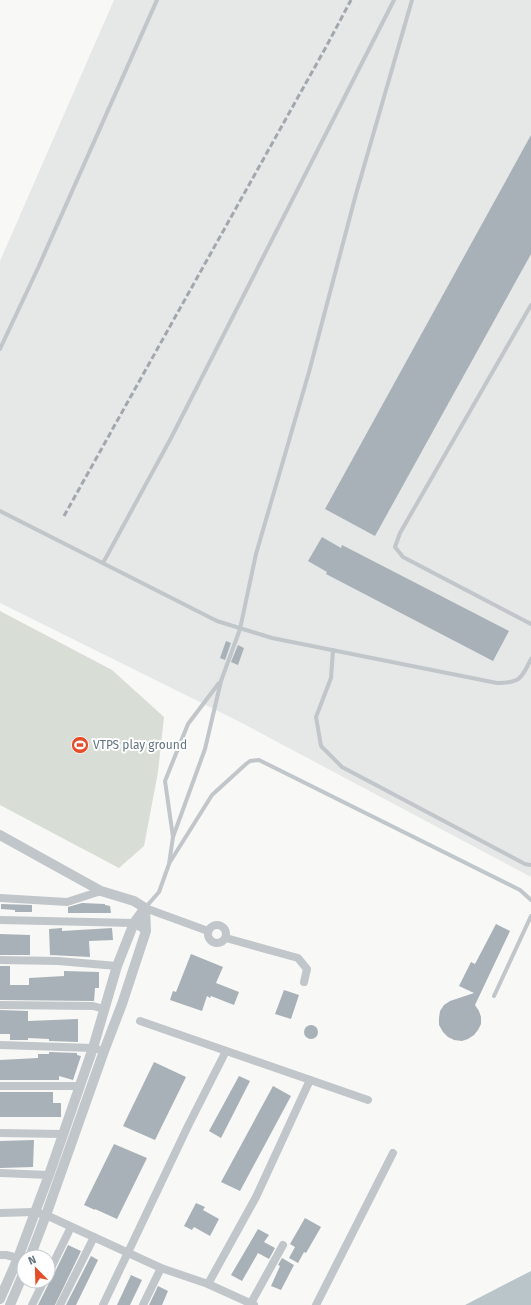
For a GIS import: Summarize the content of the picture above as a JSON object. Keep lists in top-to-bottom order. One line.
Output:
{"places":{"sports":["VTPS play ground"]},"north":"top left"}
